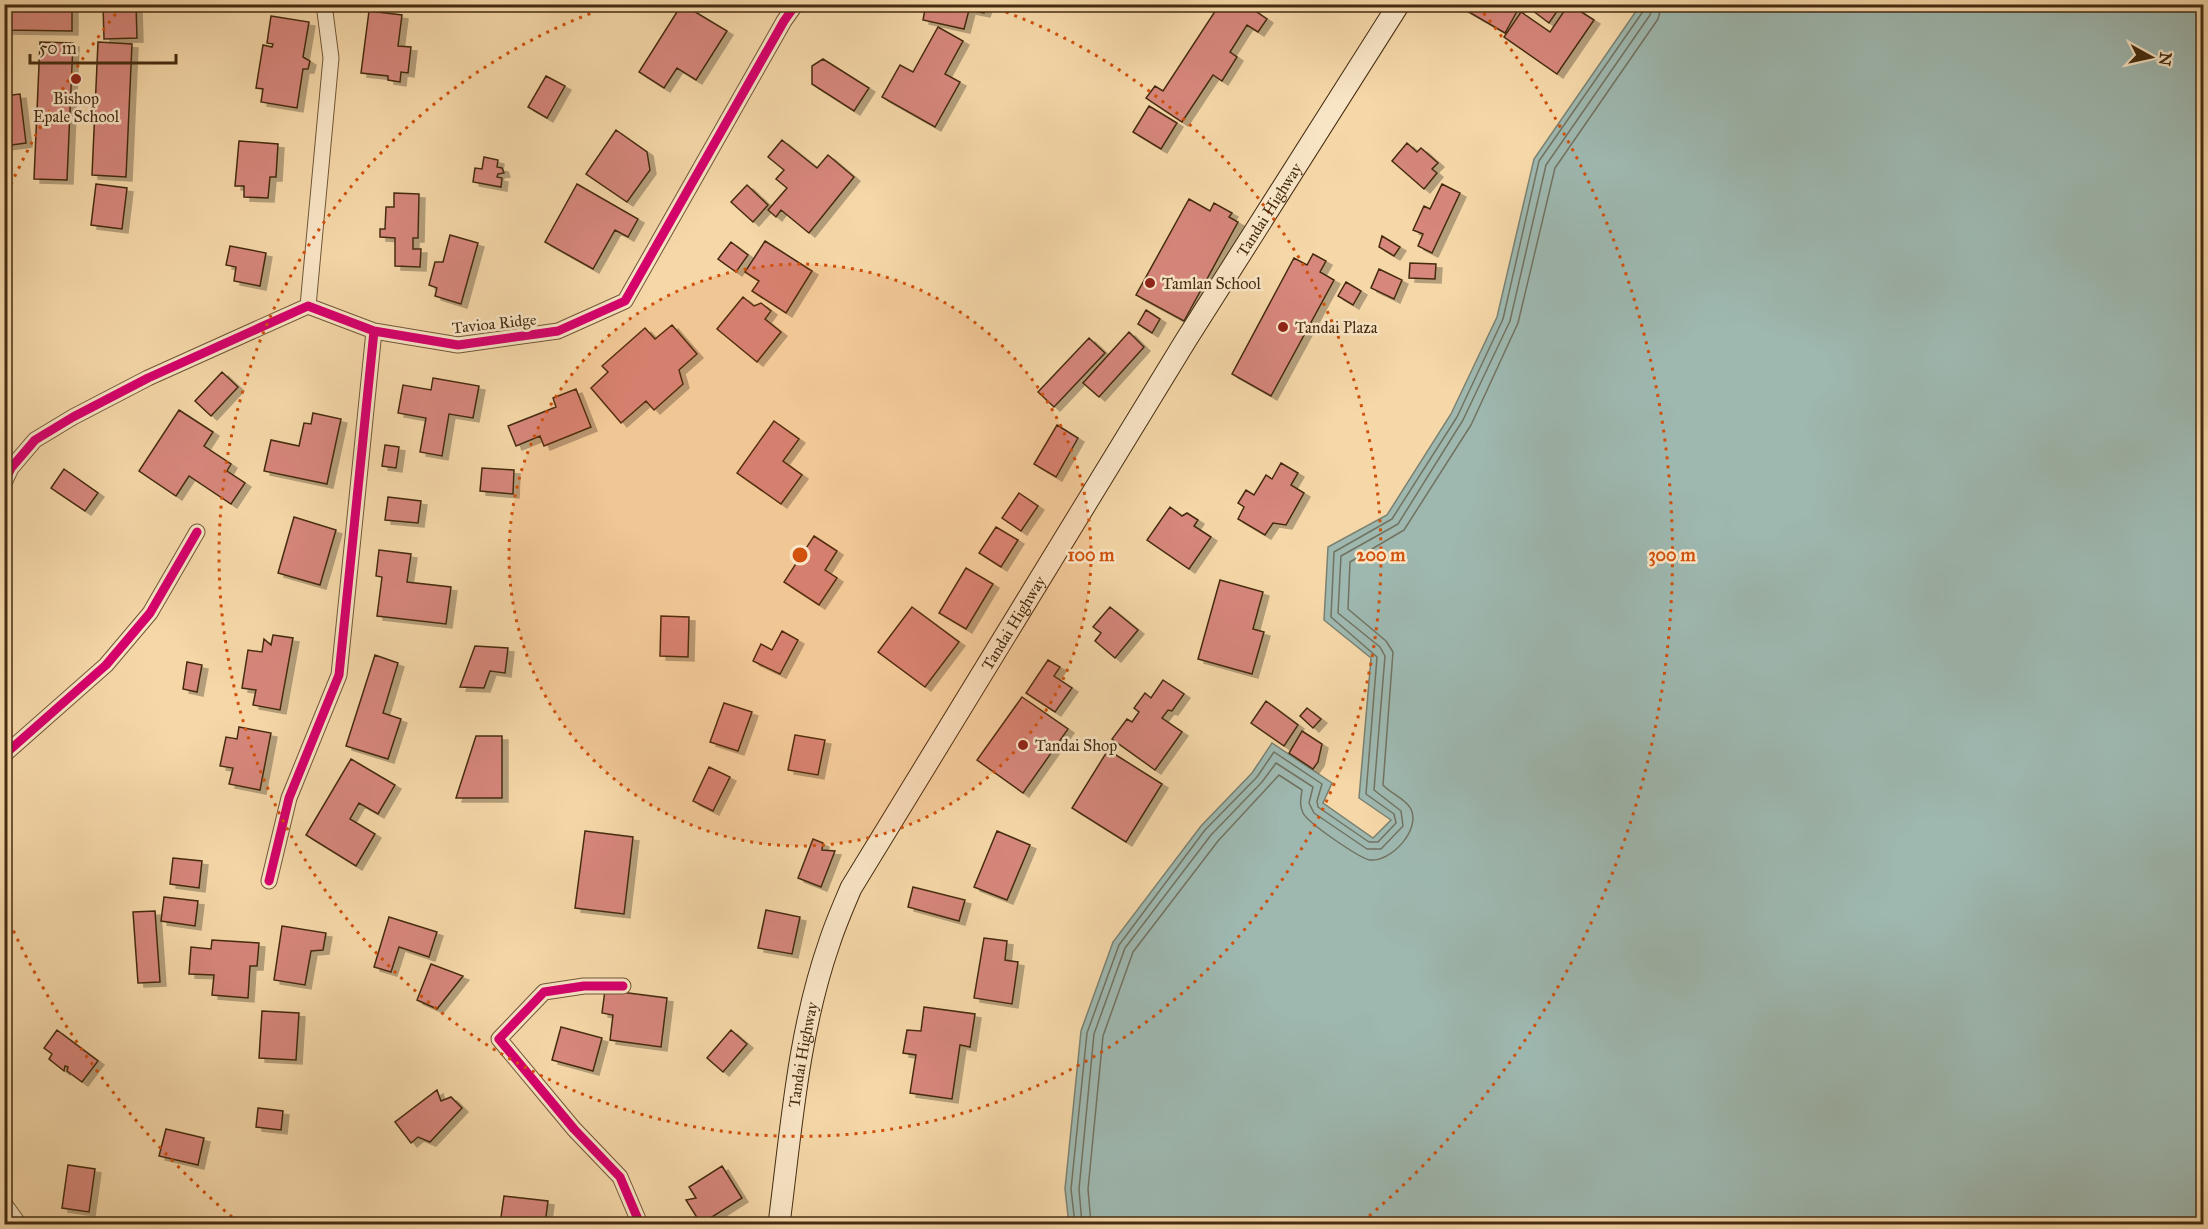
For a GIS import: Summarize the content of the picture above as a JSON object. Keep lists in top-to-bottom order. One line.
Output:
{"streets":{"main road":["Tandai Highway"],"street":["Tavioa Ridge"]},"places":["Bishop Epale School","Tamlan School","Tandai Plaza","Tandai Shop"],"scale_bar":"50 m","north":"right","rings":["100 m","200 m","300 m"]}
